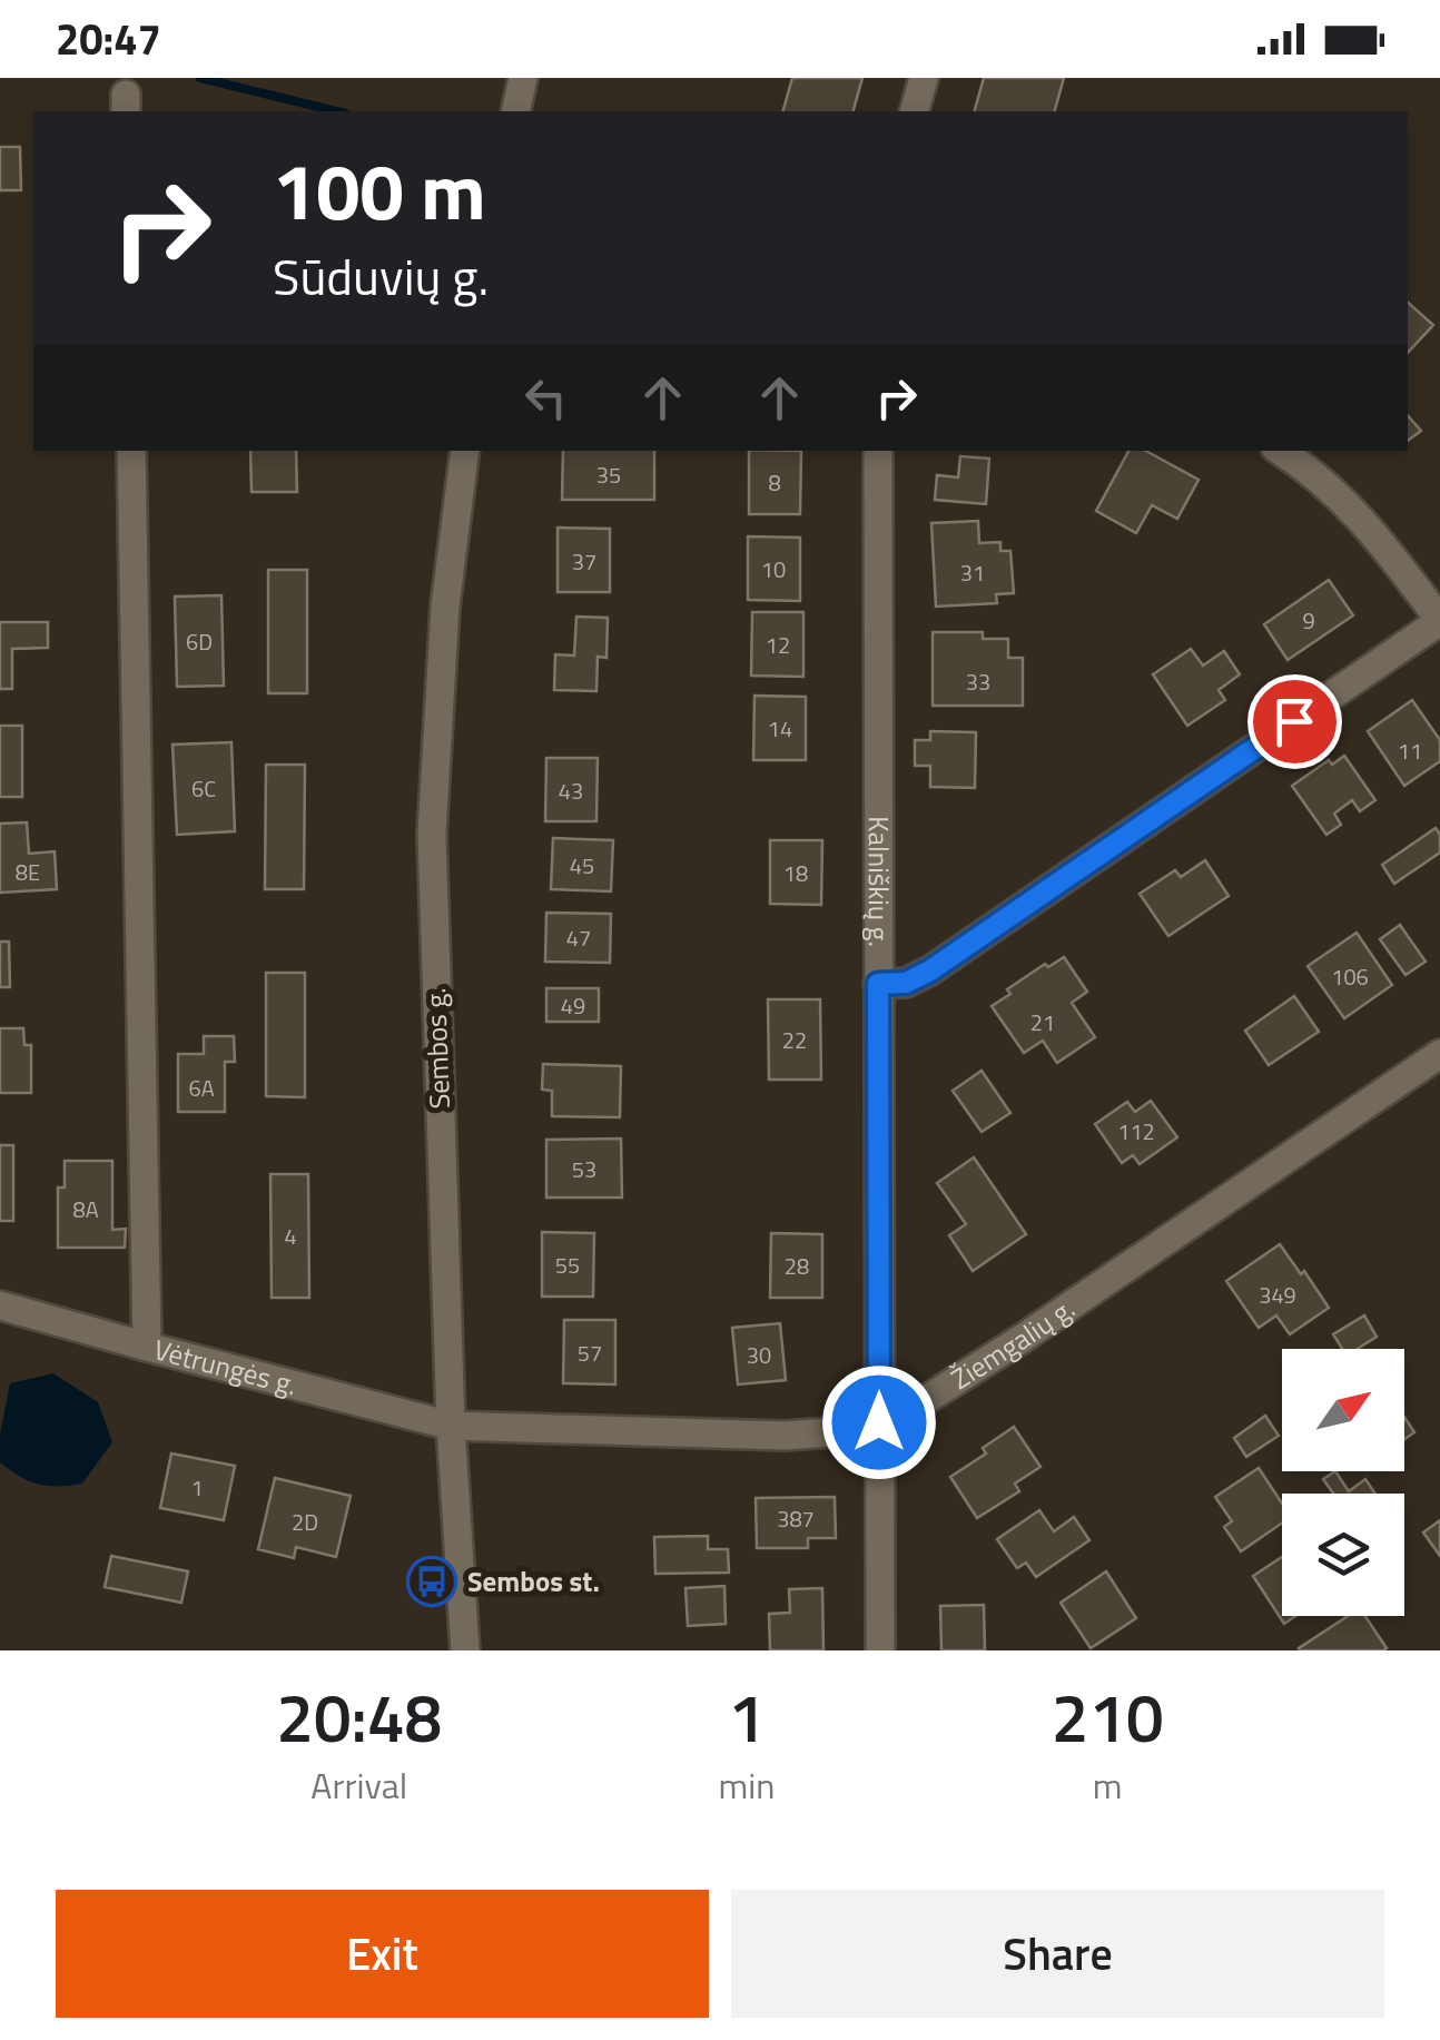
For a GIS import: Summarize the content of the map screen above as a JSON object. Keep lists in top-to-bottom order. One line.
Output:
{"streets":{"street":["Kalniškių g.","Sembos g.","Žiemgalių g.","Vėtrungės g."]},"crossings":[["Kalniškių g.","Žiemgalių g."],["Sembos g.","Žiemgalių g."],["Sembos g.","Vėtrungės g."],["Žiemgalių g.","Vėtrungės g."]],"places":{"bus stop":["Sembos st."]},"house_numbers":["35","8","37","10","31","9","6D","12","33","14","11","6C","43","45","8E","18","47","106","49","21","22","6A","112","53","8A","4","55","28","349","57","30","1","387","2D"],"north":"top right","page":{"status":"20:47","turn":["100 m","Sūduvių g."],"eta":["20:48","Arrival","1","min","210","m"],"buttons":["Exit","Share"]}}
